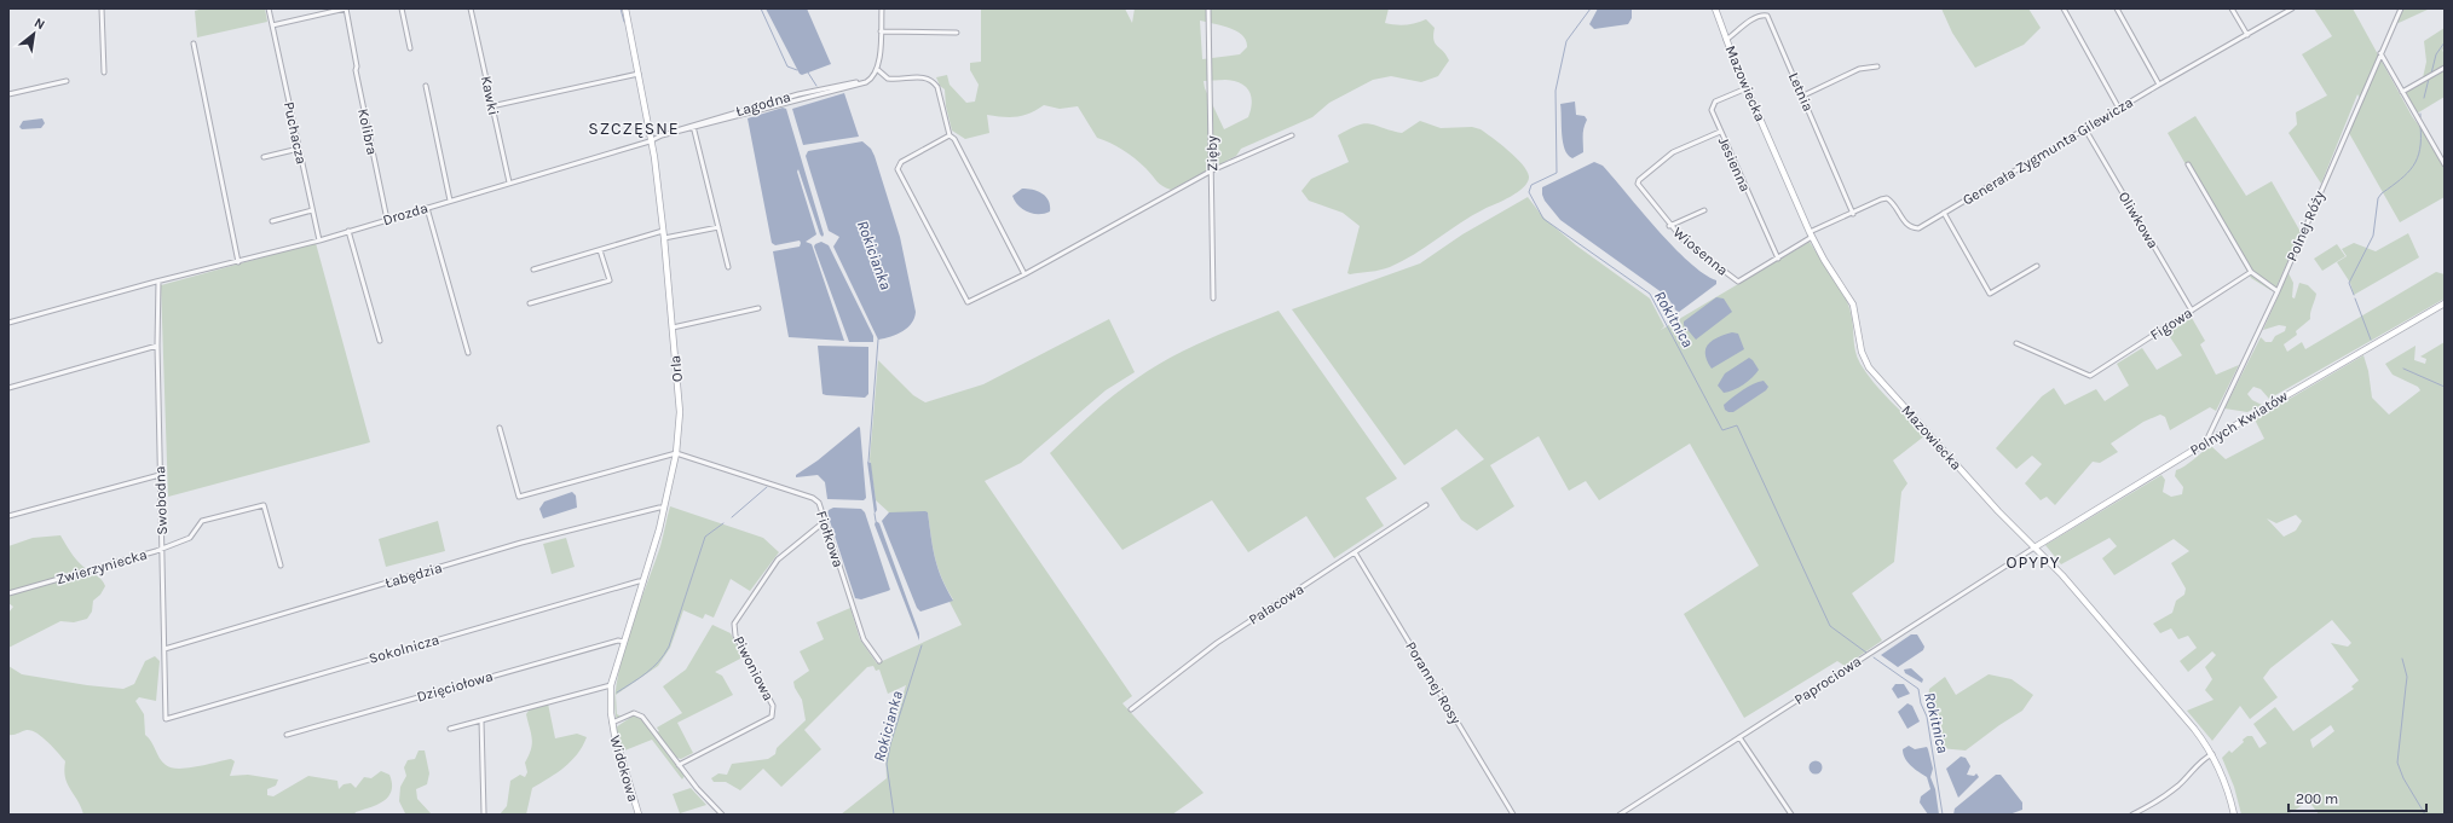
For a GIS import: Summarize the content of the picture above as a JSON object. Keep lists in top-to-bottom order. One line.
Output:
{"streets":{"street":["Mazowiecka","Letnia","Kawki","Łagodna","Kolibra","Puchacza","Generała Zygmunta Gilewicza","Zięby","Jesienna","Drozda","Oliwkowa","Polnej Róży","Wiosenna","Figowa","Orla","Polnych Kwiatów","Swobodna","Fiołkowa","Zwierzyniecka","Łabędzia","Pałacowa","Sokolnicza","Piwoniowa","Paprociowa","Porannej Rosy","Dzięciołowa","Widokowa"]},"crossings":[["Mazowiecka","Letnia"],["Mazowiecka","Generała Zygmunta Gilewicza"],["Mazowiecka","Jesienna"],["Mazowiecka","Polnych Kwiatów"],["Mazowiecka","Paprociowa"],["Letnia","Generała Zygmunta Gilewicza"],["Kawki","Drozda"],["Łagodna","Drozda"],["Łagodna","Orla"],["Kolibra","Drozda"],["Puchacza","Drozda"],["Generała Zygmunta Gilewicza","Oliwkowa"],["Jesienna","Wiosenna"],["Drozda","Orla"],["Drozda","Swobodna"],["Oliwkowa","Figowa"],["Polnej Róży","Polnych Kwiatów"],["Orla","Fiołkowa"],["Orla","Łabędzia"],["Orla","Sokolnicza"],["Orla","Dzięciołowa"],["Orla","Widokowa"],["Polnych Kwiatów","Paprociowa"],["Swobodna","Zwierzyniecka"],["Swobodna","Łabędzia"],["Swobodna","Sokolnicza"],["Fiołkowa","Piwoniowa"],["Pałacowa","Porannej Rosy"]],"districts":["SZCZĘSNE","OPYPY"],"water":["Rokicianka","Rokitnica"],"scale_bar":"200 m","north":"top right"}
